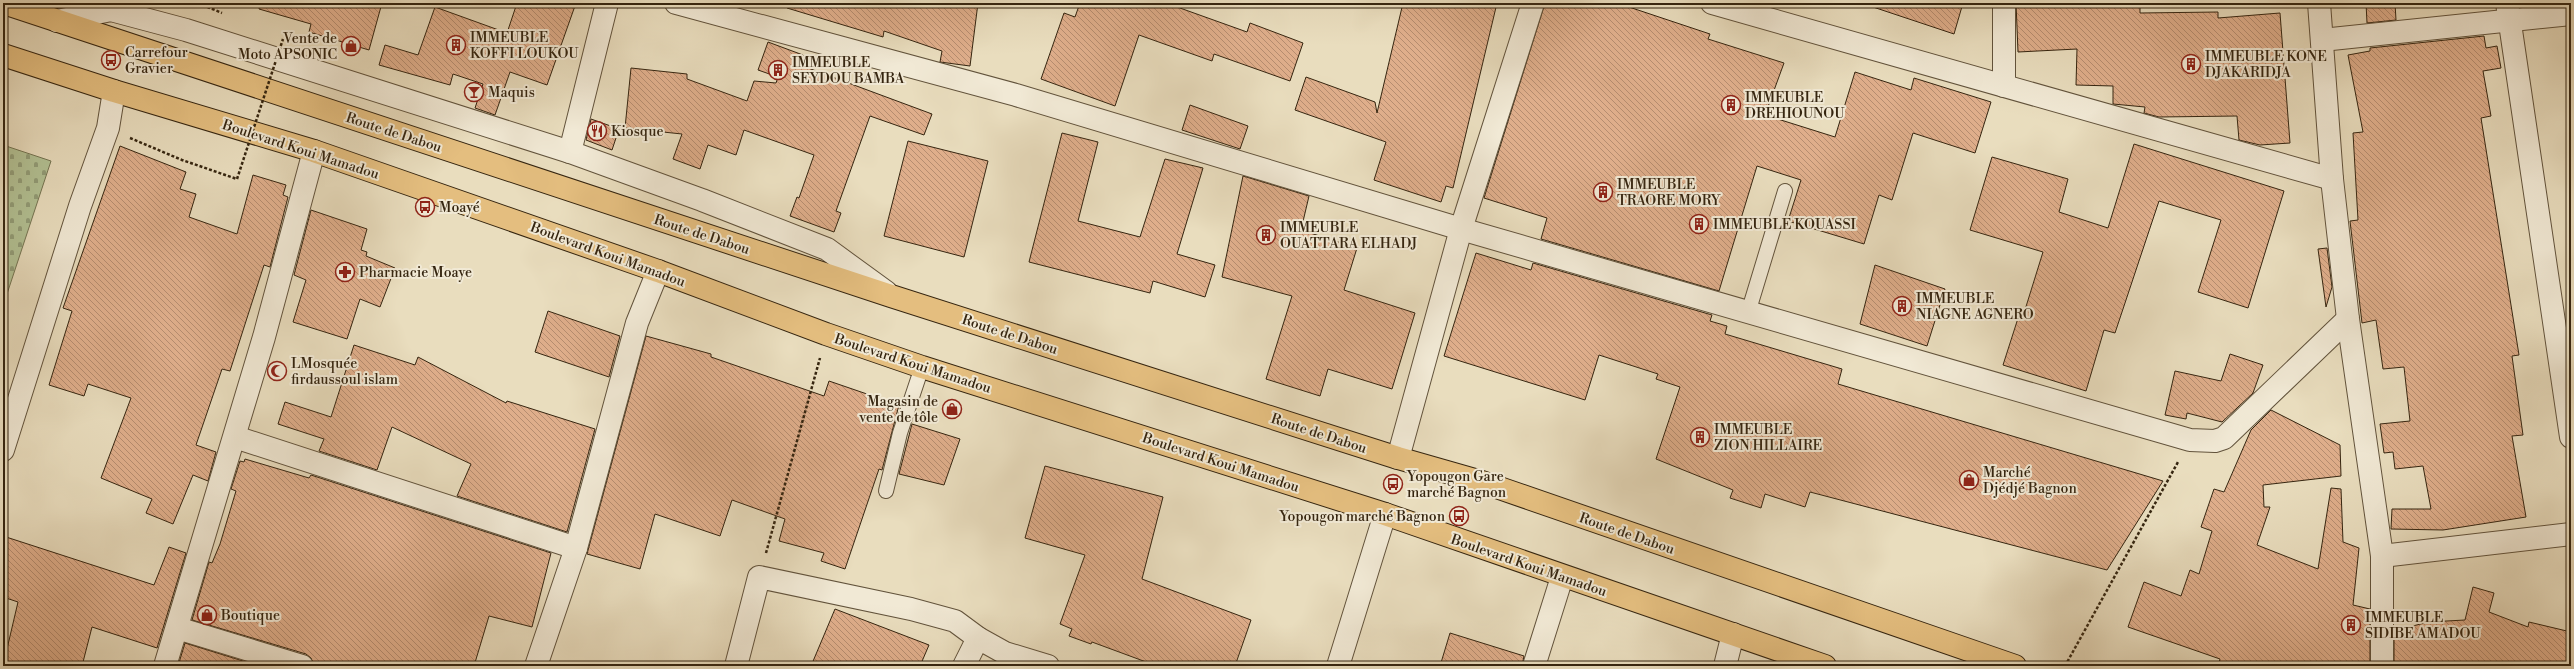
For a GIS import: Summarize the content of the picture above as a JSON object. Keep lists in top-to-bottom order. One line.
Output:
{"streets":{"main road":["Route de Dabou","Boulevard Koui Mamadou"]},"places":{"building":["IMMEUBLE KOFFI LOUKOU","IMMEUBLE KONE DJAKARIDJA","IMMEUBLE SEYDOU BAMBA","IMMEUBLE DREHIOUNOU","IMMEUBLE TRAORE MORY","IMMEUBLE KOUASSI","IMMEUBLE OUATTARA ELHADJ","IMMEUBLE NIAGNE AGNERO","IMMEUBLE ZION HILLAIRE","IMMEUBLE SIDIBE AMADOU"],"shop":["Vente de Moto APSONIC","Magasin de vente de tôle","Marché Djédjé Bagnon","Boutique"],"bus stop":["Carrefour Gravier","Moayé","Yopougon Gare marché Bagnon","Yopougon marché Bagnon"],"bar":["Maquis"],"restaurant":["Kiosque"],"pharmacy":["Pharmacie Moaye"],"mosque":["LMosquée firdaussoul islam"]}}
